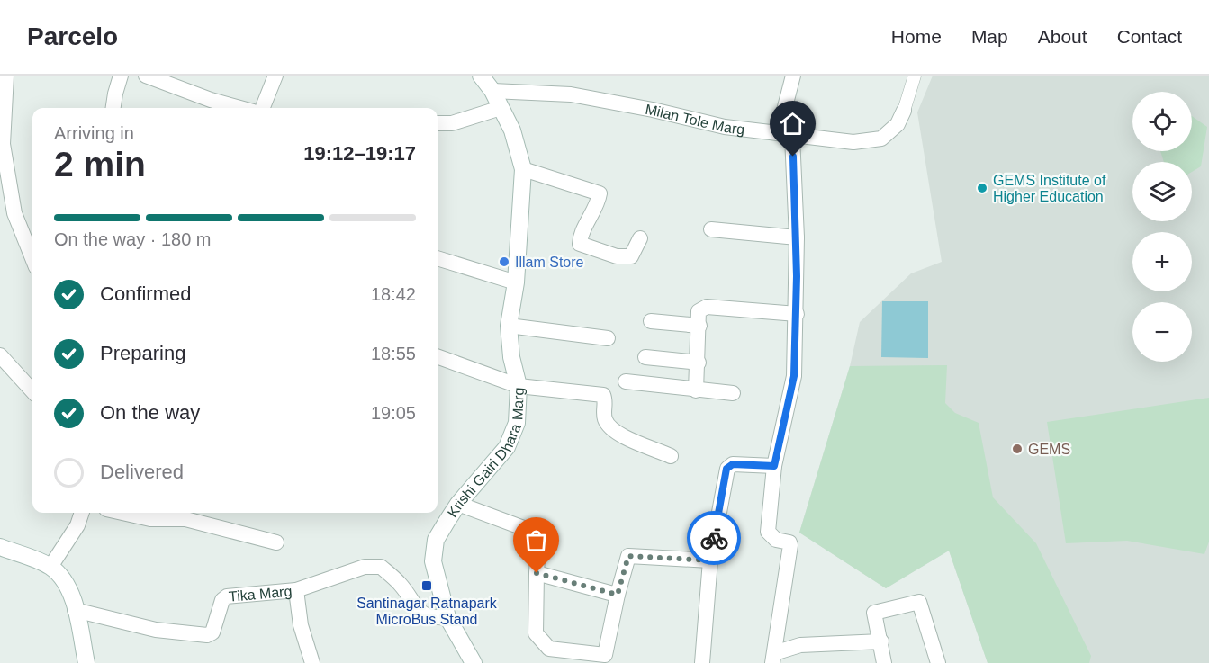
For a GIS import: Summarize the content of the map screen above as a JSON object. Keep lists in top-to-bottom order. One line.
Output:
{"streets":{"main road":["Krishi Gairi Dhara Marg"],"street":["Milan Tole Marg","Tika Marg"]},"crossings":[["Milan Tole Marg","Krishi Gairi Dhara Marg"],["Krishi Gairi Dhara Marg","Tika Marg"]],"places":{"other":["GEMS Institute of Higher Education","Illam Store","GEMS"],"transit":["Santinagar Ratnapark MicroBus Stand"]},"page":{"header":"Parcelo","nav":["Home","Map","About","Contact"],"map_buttons":["+","−"],"heading":["2 min","Arriving in","19:12–19:17"],"bar":"On the way · 180 m","list":[["Confirmed","18:42"],["Preparing","18:55"],["On the way","19:05"],"Delivered"]}}
